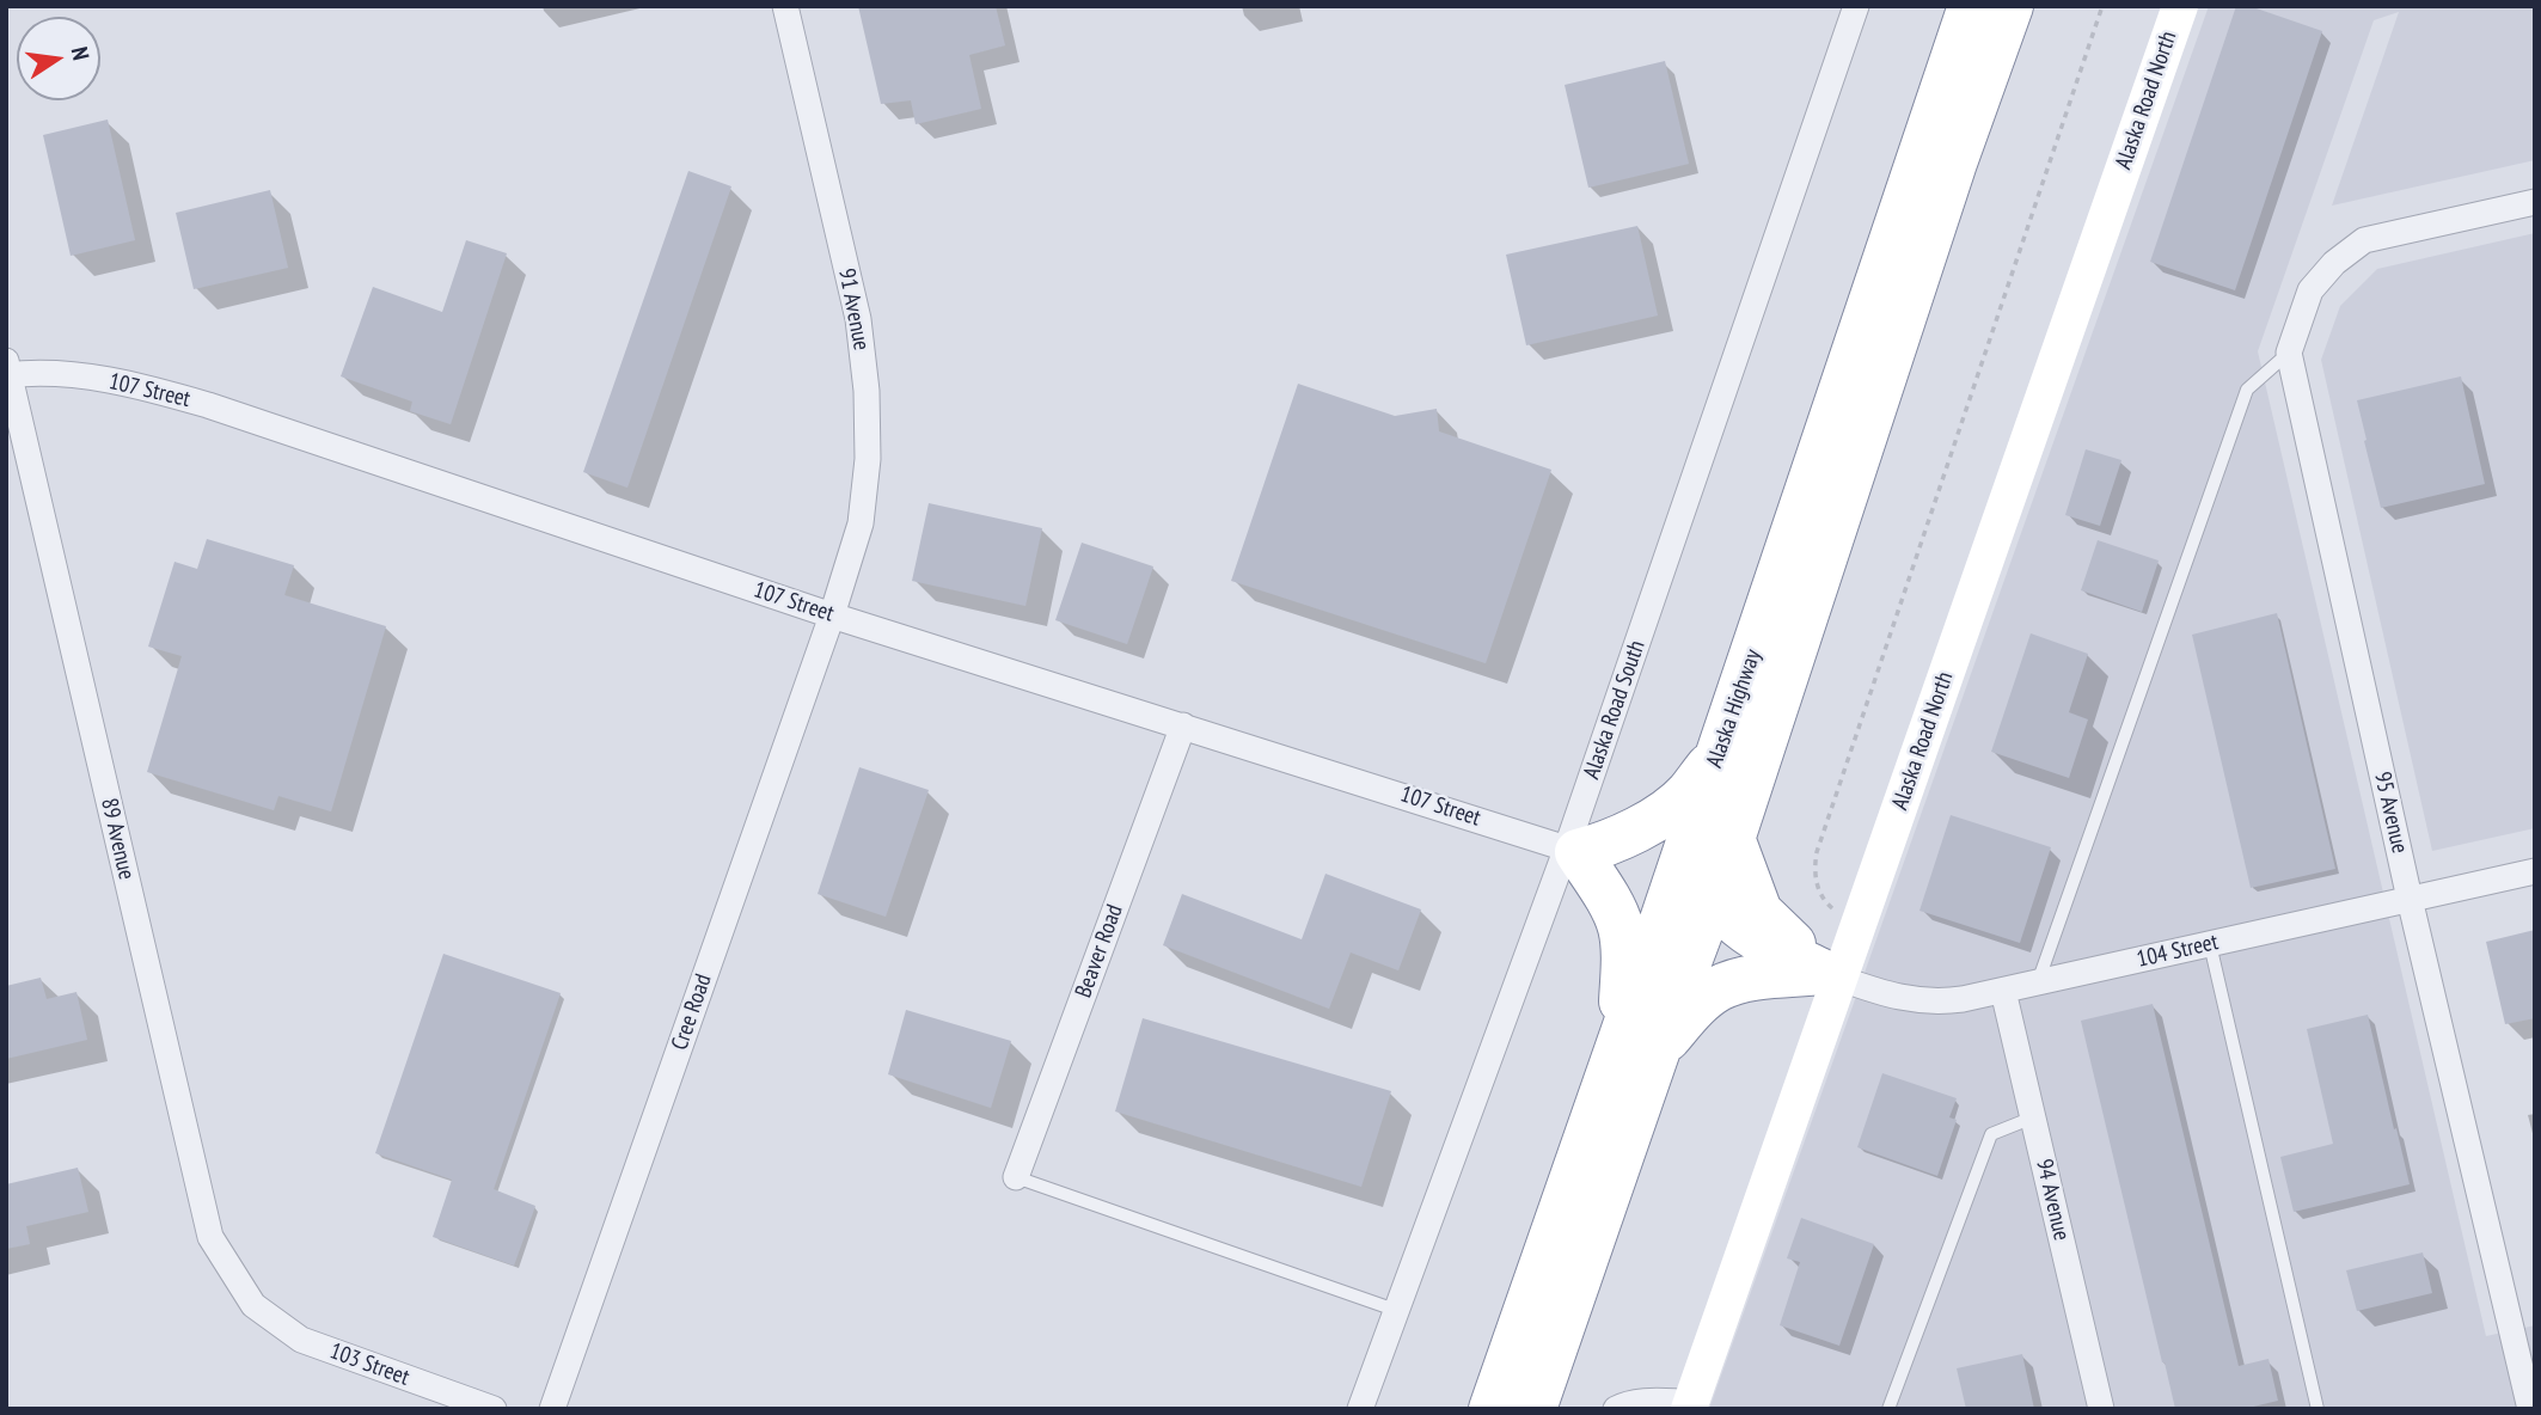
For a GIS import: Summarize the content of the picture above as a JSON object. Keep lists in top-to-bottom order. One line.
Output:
{"streets":{"highway":["Alaska Highway"],"street":["Alaska Road North","91 Avenue","107 Street","Alaska Road South","95 Avenue","89 Avenue","Beaver Road","104 Street","Cree Road","94 Avenue","103 Street"]},"crossings":[["Alaska Road North","104 Street"],["91 Avenue","107 Street"],["91 Avenue","Cree Road"],["107 Street","Alaska Road South"],["107 Street","89 Avenue"],["107 Street","Beaver Road"],["107 Street","Cree Road"],["95 Avenue","104 Street"],["89 Avenue","103 Street"],["104 Street","94 Avenue"]],"north":"right"}
